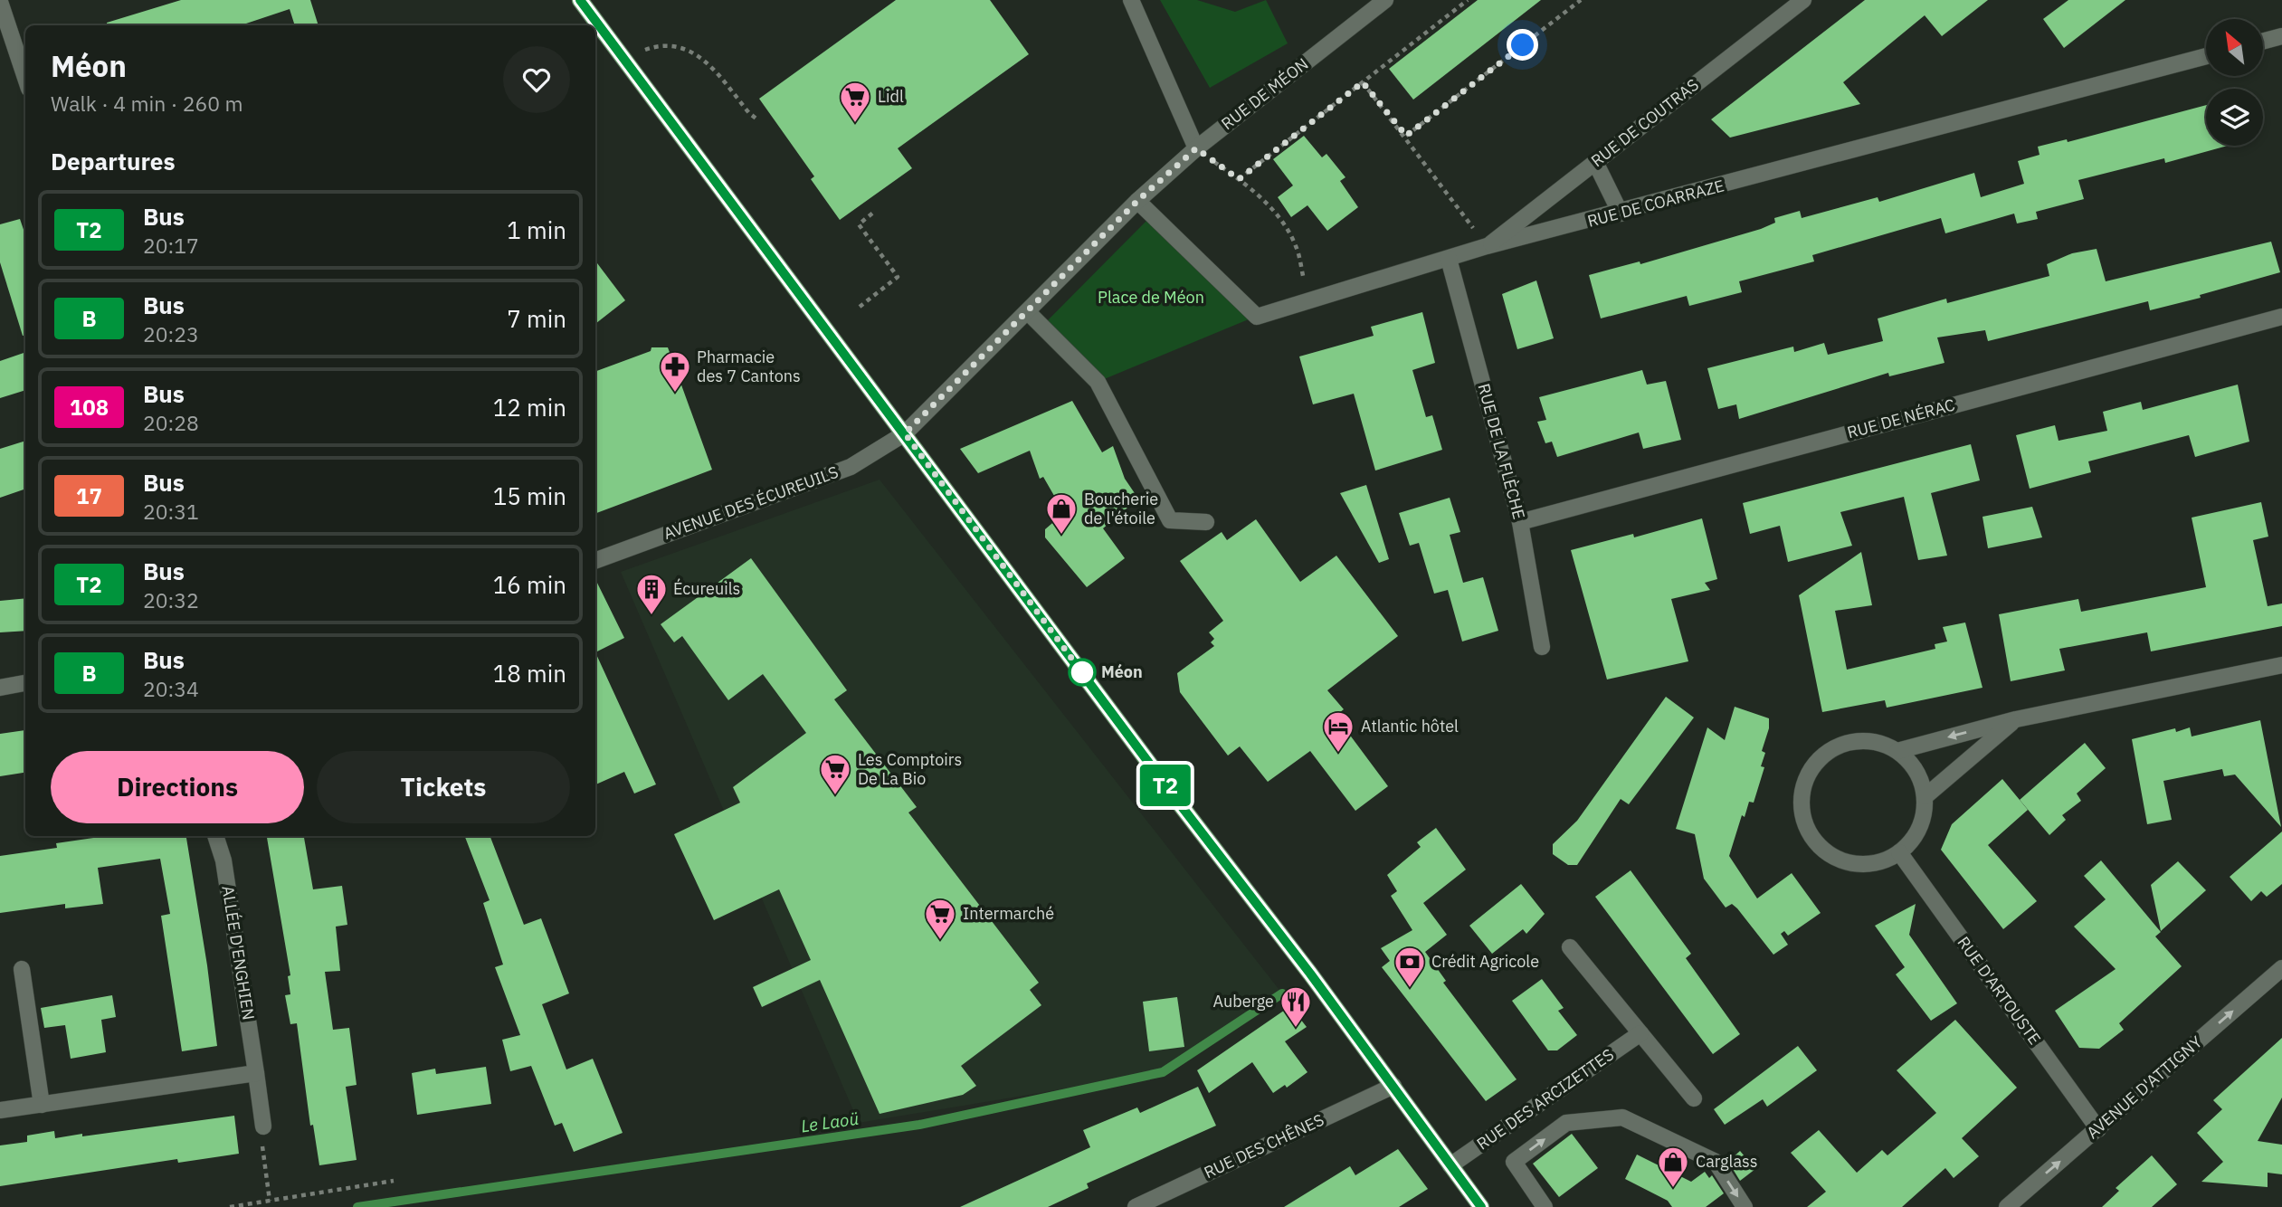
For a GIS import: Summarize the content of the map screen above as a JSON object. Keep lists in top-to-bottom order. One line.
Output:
{"streets":{"street":["RUE DE MÉON","RUE DE COUTRAS","RUE DE COARRAZE","RUE DE NÉRAC","RUE DE LA FLÈCHE","AVENUE DES ÉCUREUILS","ALLÉE D'ENGHIEN","RUE D'ARTOUSTE","AVENUE D'ATTIGNY","RUE DES ARCIZETTES","RUE DES CHÊNES"]},"crossings":[["RUE DE MÉON","RUE DE COARRAZE"],["RUE DE MÉON","AVENUE DES ÉCUREUILS"],["RUE DE COUTRAS","RUE DE COARRAZE"],["RUE DE COARRAZE","RUE DE LA FLÈCHE"],["RUE DE NÉRAC","RUE DE LA FLÈCHE"],["RUE D'ARTOUSTE","AVENUE D'ATTIGNY"]],"one_way":["AVENUE D'ATTIGNY"],"water":["Le Laoü"],"parks":["Place de Méon"],"places":{"supermarket":["Lidl","Les Comptoirs De La Bio","Intermarché"],"pharmacy":["Pharmacie des 7 Cantons"],"shop":["Boucherie de l'étoile","Carglass"],"building":["Écureuils"],"other":["Méon"],"hotel":["Atlantic hôtel"],"bank":["Crédit Agricole"],"restaurant":["Auberge"]},"lines":["bus line T2"],"north":"top left","page":{"on_map":"T2","heading":[["Méon","Walk · 4 min · 260 m"],"Departures"],"list":[{"mark":"T2","name":"Bus","note":"20:17","value":"1 min"},{"mark":"B","name":"Bus","note":"20:23","value":"7 min"},{"mark":"108","name":"Bus","note":"20:28","value":"12 min"},{"mark":"17","name":"Bus","note":"20:31","value":"15 min"},{"mark":"T2","name":"Bus","note":"20:32","value":"16 min"},{"mark":"B","name":"Bus","note":"20:34","value":"18 min"}],"buttons":["Directions","Tickets"]}}
